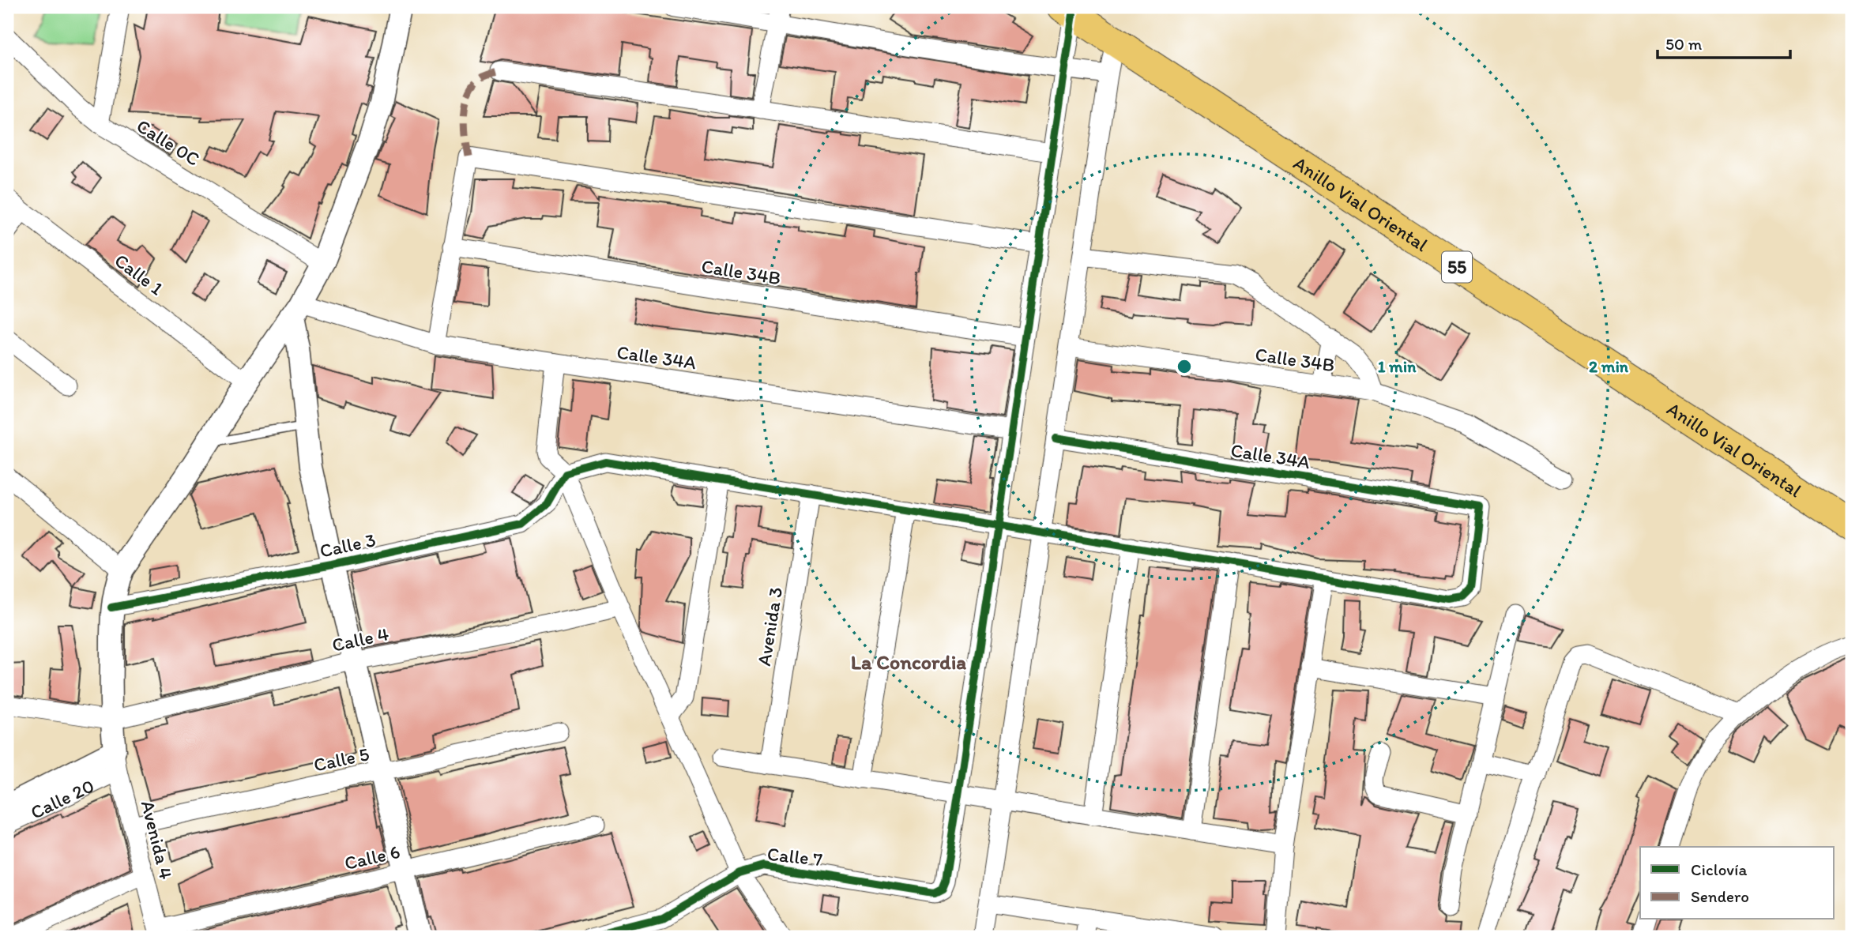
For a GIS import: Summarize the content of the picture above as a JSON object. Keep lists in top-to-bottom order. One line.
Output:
{"streets":{"highway":["Anillo Vial Oriental","55"],"street":["Calle 0C","Calle 34B","Calle 1","Calle 34A","Calle 3","Avenida 3","Calle 4","Calle 5","Calle 20","Avenida 4","Calle 7","Calle 6"]},"crossings":[["Calle 5","Avenida 4"],["Calle 20","Avenida 4"],["Avenida 4","Calle 6"]],"districts":["La Concordia"],"legend":["Ciclovía","Sendero"],"scale_bar":"50 m","rings":["1 min","2 min"]}
